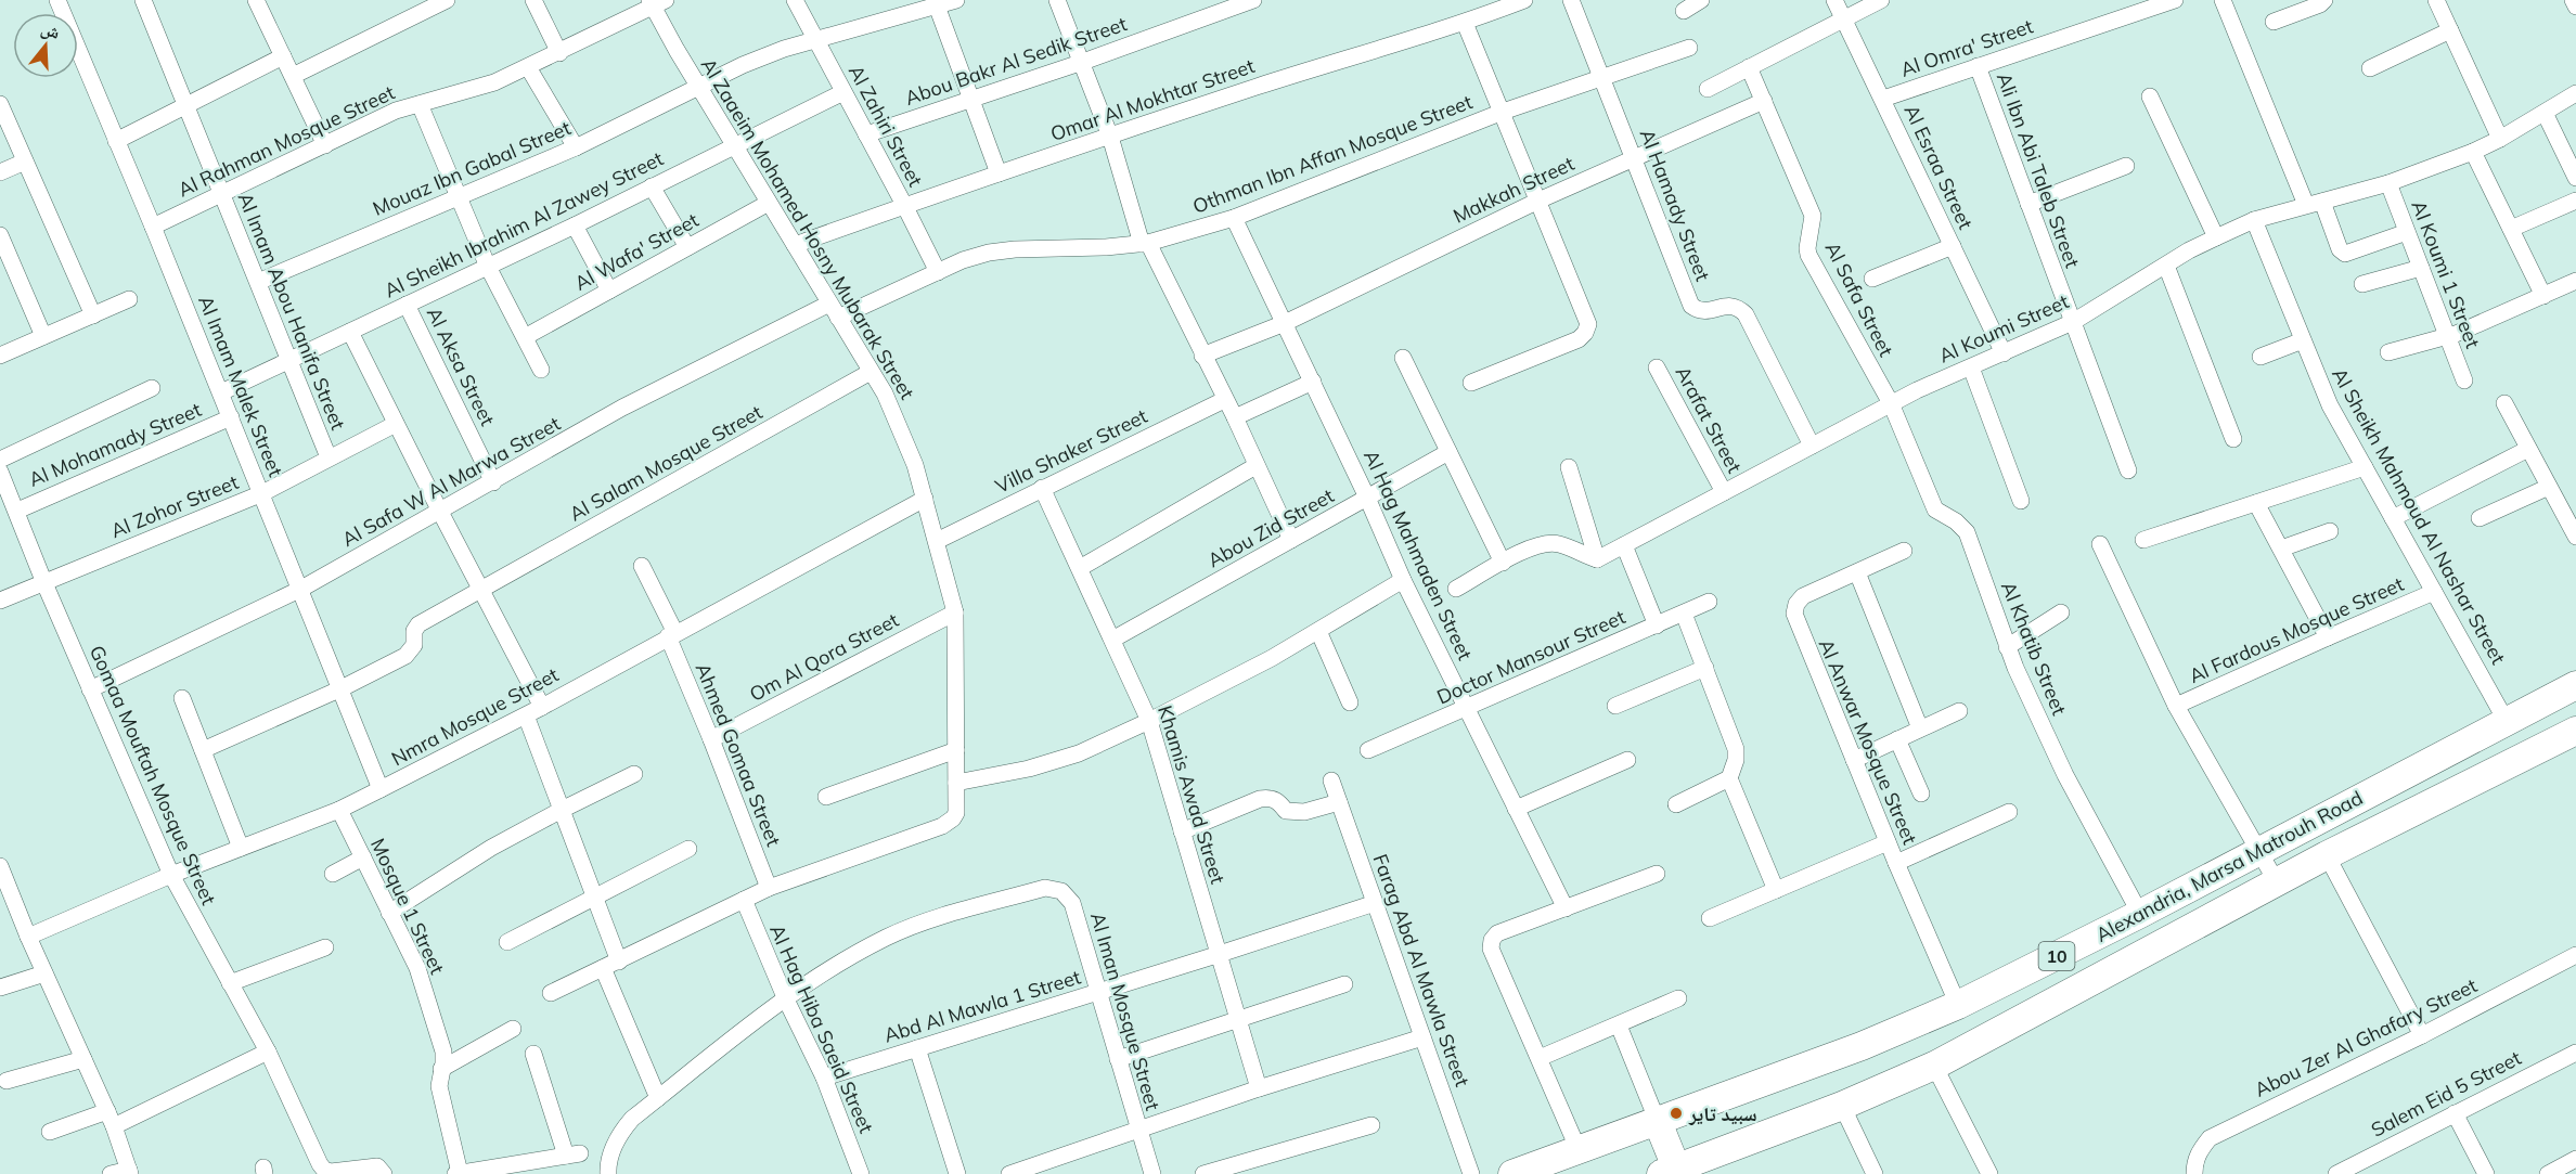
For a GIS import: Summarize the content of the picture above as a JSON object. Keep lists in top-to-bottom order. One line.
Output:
{"streets":{"main road":["Alexandria, Marsa Matrouh Road","10"],"street":["Al Omra' Street","Abou Bakr Al Sedik Street","Omar Al Mokhtar Street","Al Zahiri Street","Al Rahman Mosque Street","Othman Ibn Affan Mosque Street","Al Esraa Street","Mouaz Ibn Gabal Street","Ali Ibn Abi Taleb Street","Makkah Street","Al Hamady Street","Al Sheikh Ibrahim Al Zawey Street","Al Zaaeim Mohamed Hosny Mubarak Street","Al Wafa' Street","Al Koumi 1 Street","Al Safa Street","Al Imam Abou Hanifa Street","Al Koumi Street","Al Aksa Street","Al Imam Malek Street","Arafat Street","Al Mohamady Street","Villa Shaker Street","Al Salam Mosque Street","Al Safa W Al Marwa Street","Al Zohor Street","Al Sheikh Mahmoud Al Nashar Street","Abou Zid Street","Al Hag Mahmaden Street","Al Fardous Mosque Street","Al Khatib Street","Om Al Qora Street","Doctor Mansour Street","Nmra Mosque Street","Al Anwar Mosque Street","Ahmed Gomaa Street","Gomaa Mouftah Mosque Street","Khamis Awad Street","Mosque 1 Street","Farag Abd Al Mawla Street","Abd Al Mawla 1 Street","Al Iman Mosque Street","Al Hag Hiba Saeid Street","Abou Zer Al Ghafary Street","Salem Eid 5 Street"]},"crossings":[["Al Omra' Street","Al Esraa Street"],["Al Omra' Street","Ali Ibn Abi Taleb Street"],["Abou Bakr Al Sedik Street","Al Zahiri Street"],["Omar Al Mokhtar Street","Al Zahiri Street"],["Omar Al Mokhtar Street","Al Zaaeim Mohamed Hosny Mubarak Street"],["Al Zahiri Street","Othman Ibn Affan Mosque Street"],["Al Zahiri Street","Mouaz Ibn Gabal Street"],["Al Zahiri Street","Al Sheikh Ibrahim Al Zawey Street"],["Al Rahman Mosque Street","Al Zaaeim Mohamed Hosny Mubarak Street"],["Al Rahman Mosque Street","Al Imam Abou Hanifa Street"],["Al Rahman Mosque Street","Al Imam Malek Street"],["Othman Ibn Affan Mosque Street","Al Hamady Street"],["Othman Ibn Affan Mosque Street","Al Zaaeim Mohamed Hosny Mubarak Street"],["Othman Ibn Affan Mosque Street","Al Safa W Al Marwa Street"],["Othman Ibn Affan Mosque Street","Al Hag Mahmaden Street"],["Al Esraa Street","Al Koumi Street"],["Mouaz Ibn Gabal Street","Al Zaaeim Mohamed Hosny Mubarak Street"],["Mouaz Ibn Gabal Street","Al Imam Abou Hanifa Street"],["Ali Ibn Abi Taleb Street","Al Koumi Street"],["Makkah Street","Al Hamady Street"],["Makkah Street","Al Safa Street"],["Makkah Street","Al Hag Mahmaden Street"],["Al Hamady Street","Al Koumi Street"],["Al Sheikh Ibrahim Al Zawey Street","Al Zaaeim Mohamed Hosny Mubarak Street"],["Al Sheikh Ibrahim Al Zawey Street","Al Imam Abou Hanifa Street"],["Al Sheikh Ibrahim Al Zawey Street","Al Aksa Street"],["Al Sheikh Ibrahim Al Zawey Street","Al Imam Malek Street"],["Al Zaaeim Mohamed Hosny Mubarak Street","Al Wafa' Street"],["Al Zaaeim Mohamed Hosny Mubarak Street","Villa Shaker Street"],["Al Zaaeim Mohamed Hosny Mubarak Street","Al Salam Mosque Street"],["Al Zaaeim Mohamed Hosny Mubarak Street","Al Safa W Al Marwa Street"],["Al Zaaeim Mohamed Hosny Mubarak Street","Om Al Qora Street"],["Al Zaaeim Mohamed Hosny Mubarak Street","Nmra Mosque Street"],["Al Zaaeim Mohamed Hosny Mubarak Street","Ahmed Gomaa Street"],["Al Zaaeim Mohamed Hosny Mubarak Street","Al Hag Hiba Saeid Street"],["Al Koumi 1 Street","Al Koumi Street"],["Al Safa Street","Al Koumi Street"],["Al Safa Street","Al Khatib Street"],["Al Imam Abou Hanifa Street","Al Zohor Street"],["Al Koumi Street","Arafat Street"],["Al Koumi Street","Al Sheikh Mahmoud Al Nashar Street"],["Al Koumi Street","Al Khatib Street"],["Al Aksa Street","Al Safa W Al Marwa Street"],["Al Imam Malek Street","Al Mohamady Street"],["Al Imam Malek Street","Al Salam Mosque Street"],["Al Imam Malek Street","Al Safa W Al Marwa Street"],["Al Imam Malek Street","Al Zohor Street"],["Al Imam Malek Street","Nmra Mosque Street"],["Al Mohamady Street","Gomaa Mouftah Mosque Street"],["Villa Shaker Street","Khamis Awad Street"],["Al Safa W Al Marwa Street","Gomaa Mouftah Mosque Street"],["Al Zohor Street","Gomaa Mouftah Mosque Street"],["Al Sheikh Mahmoud Al Nashar Street","Al Fardous Mosque Street"],["Al Sheikh Mahmoud Al Nashar Street","Alexandria, Marsa Matrouh Road"],["Abou Zid Street","Al Hag Mahmaden Street"],["Abou Zid Street","Khamis Awad Street"],["Al Hag Mahmaden Street","Doctor Mansour Street"],["Al Khatib Street","Alexandria, Marsa Matrouh Road"],["Om Al Qora Street","Ahmed Gomaa Street"],["Nmra Mosque Street","Ahmed Gomaa Street"],["Nmra Mosque Street","Gomaa Mouftah Mosque Street"],["Nmra Mosque Street","Mosque 1 Street"],["Al Anwar Mosque Street","Alexandria, Marsa Matrouh Road"],["Khamis Awad Street","Abd Al Mawla 1 Street"],["Farag Abd Al Mawla Street","Abd Al Mawla 1 Street"],["Abd Al Mawla 1 Street","Al Iman Mosque Street"],["Abd Al Mawla 1 Street","Al Hag Hiba Saeid Street"],["Al Iman Mosque Street","Al Hag Hiba Saeid Street"]],"places":["سبيد تاير"],"north":"top"}
